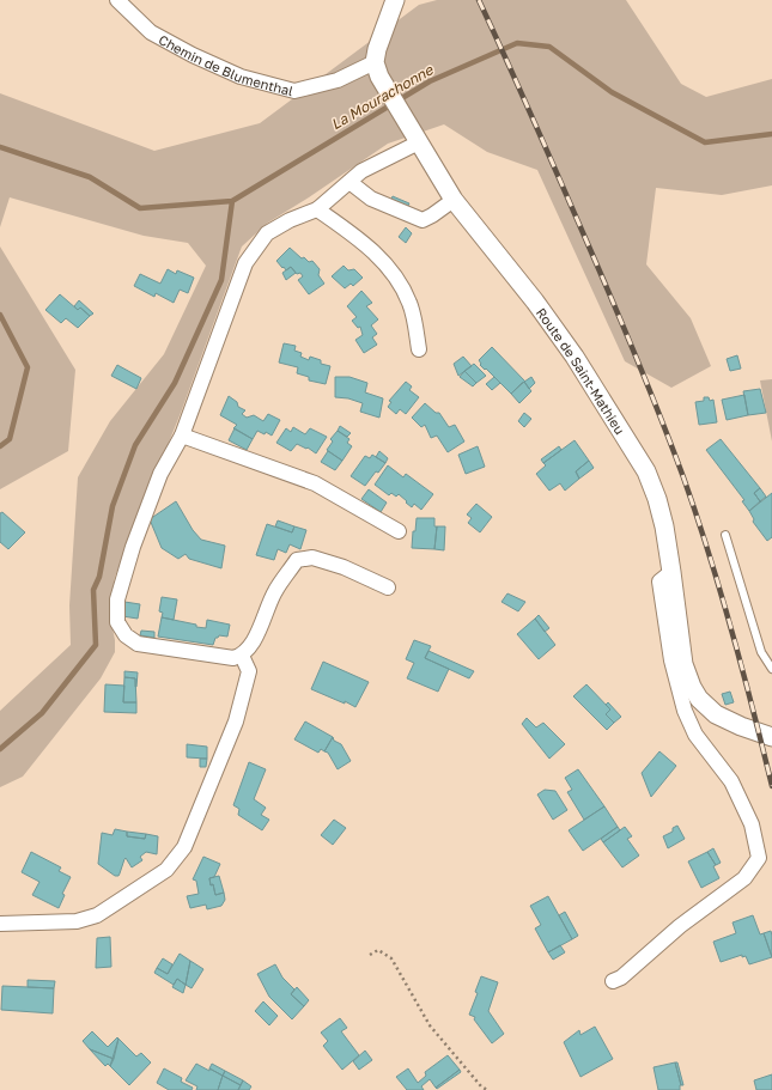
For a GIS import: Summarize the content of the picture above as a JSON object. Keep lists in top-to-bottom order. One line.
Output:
{"streets":{"street":["Chemin de Blumenthal","Route de Saint-Mathieu"]},"crossings":[["Chemin de Blumenthal","Route de Saint-Mathieu"]],"water":["La Mourachonne"]}
